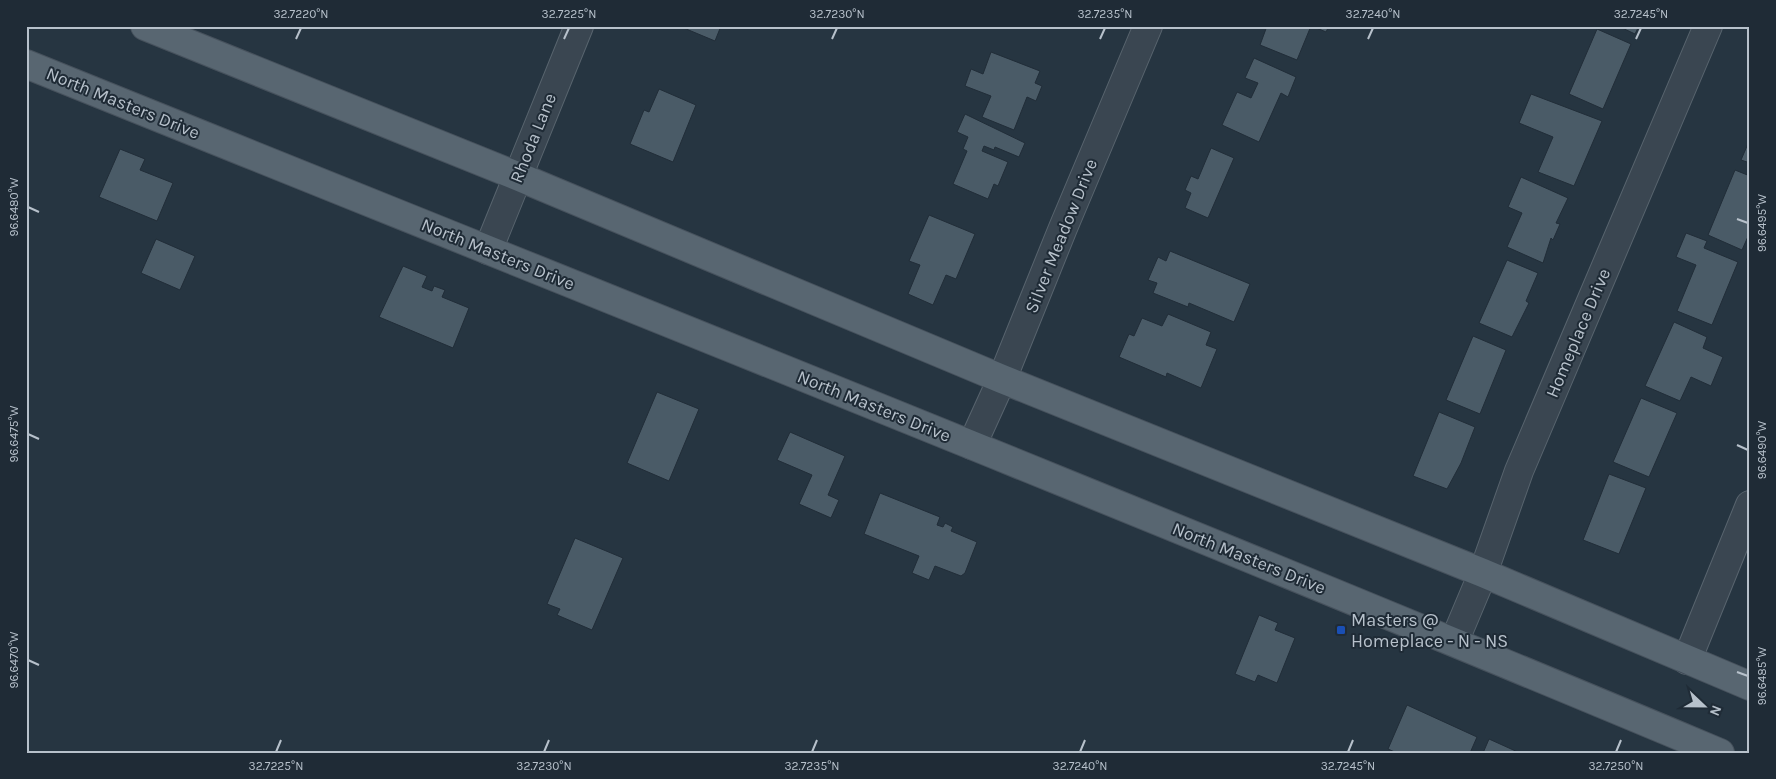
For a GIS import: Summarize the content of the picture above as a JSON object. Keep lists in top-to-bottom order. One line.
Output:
{"streets":{"main road":["North Masters Drive"],"street":["Rhoda Lane","Silver Meadow Drive","Homeplace Drive"]},"crossings":[["North Masters Drive","Rhoda Lane"],["North Masters Drive","Silver Meadow Drive"],["North Masters Drive","Homeplace Drive"]],"places":{"transit":["Masters @ Homeplace - N - NS"]},"north":"right","coordinates":["32.7220°N","32.7225°N","32.7230°N","32.7235°N","32.7240°N","32.7245°N","96.6480°W","96.6495°W","96.6475°W","96.6490°W","96.6470°W","96.6485°W","32.7250°N"]}
